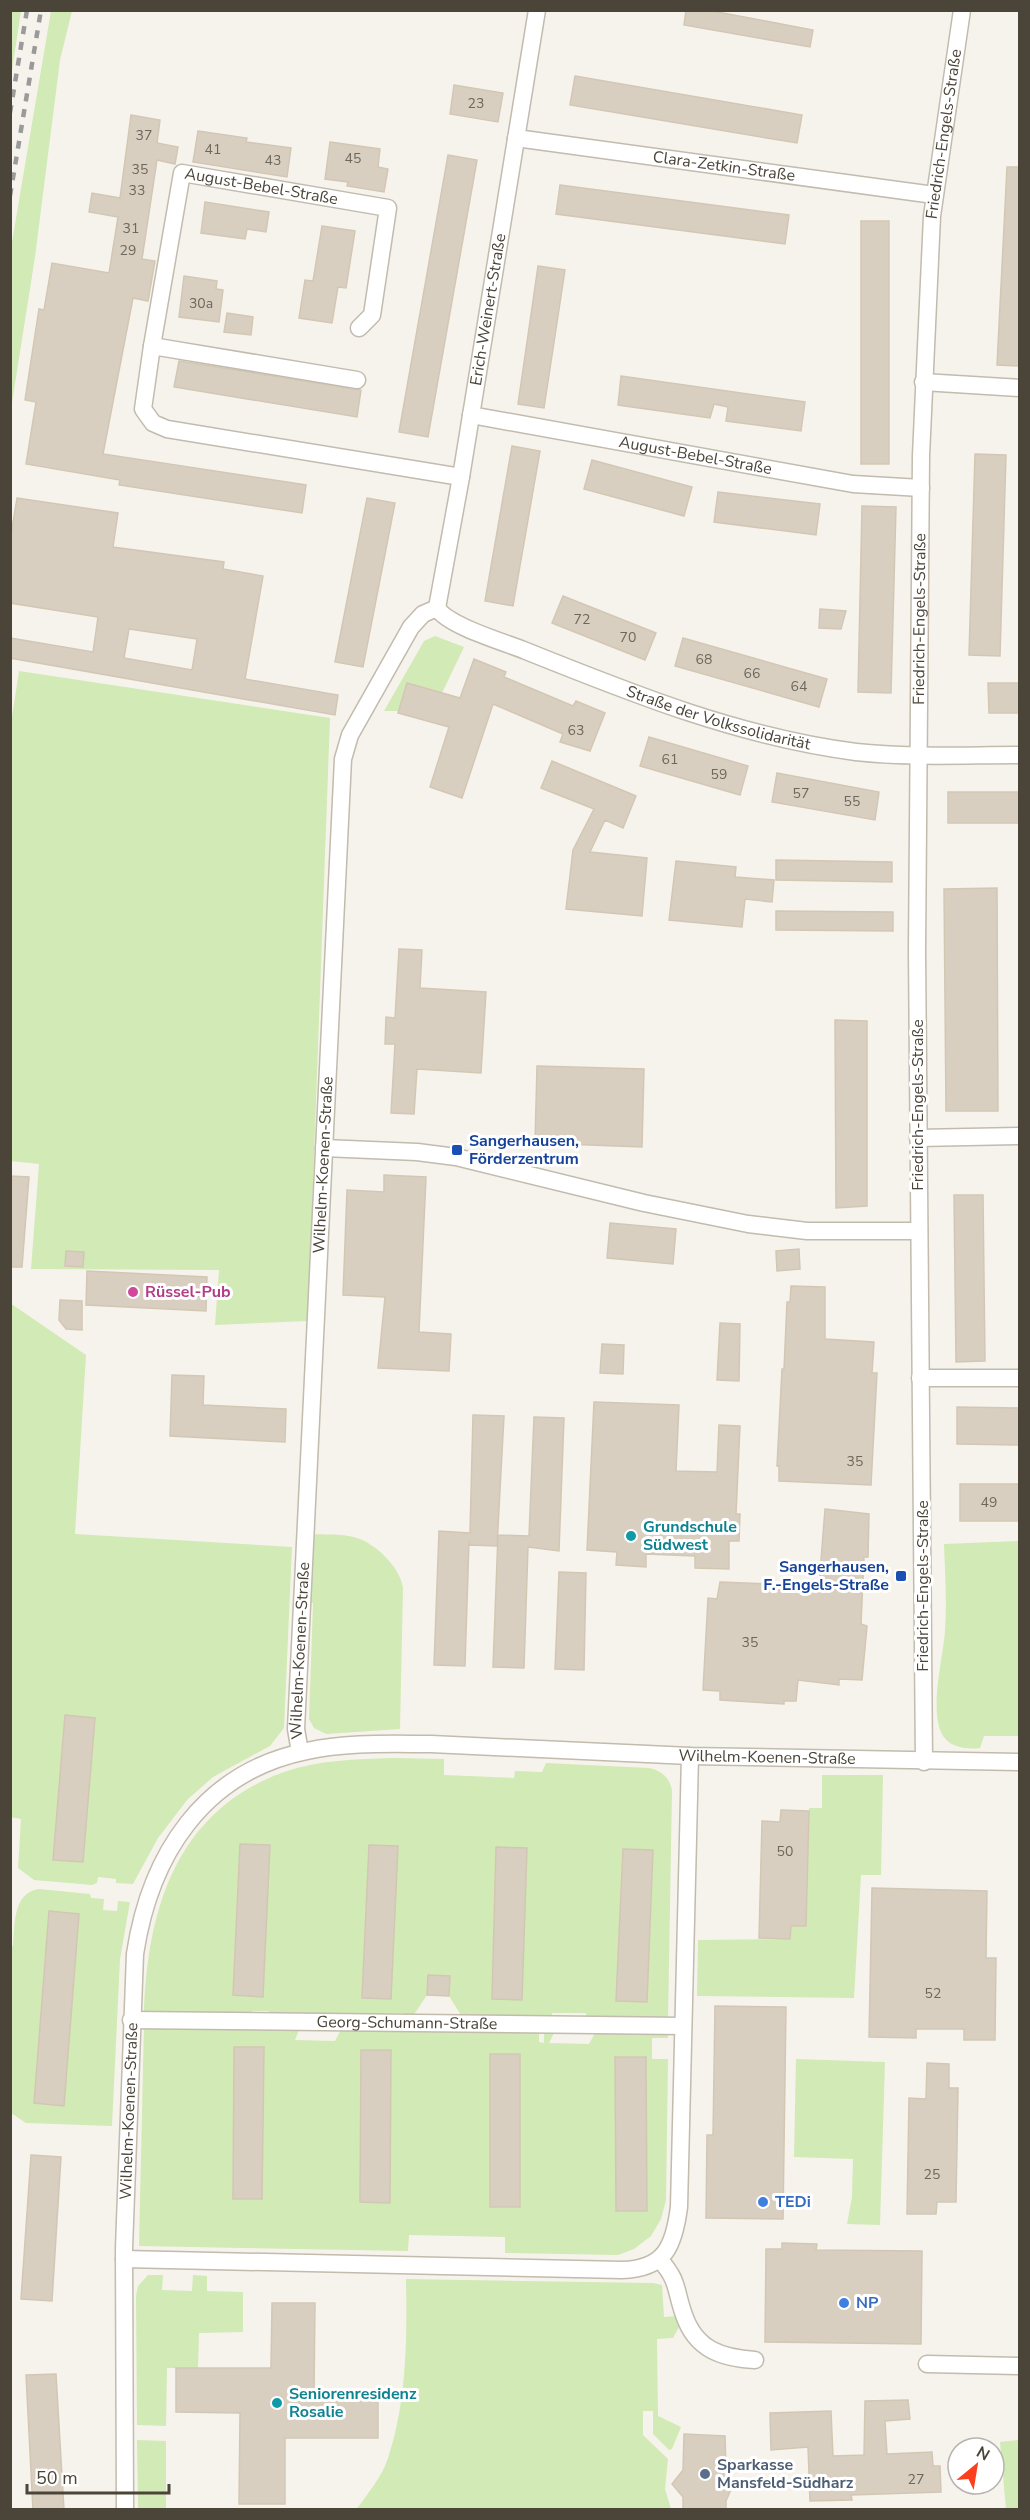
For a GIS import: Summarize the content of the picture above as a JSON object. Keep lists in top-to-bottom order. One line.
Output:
{"streets":{"street":["Friedrich-Engels-Straße","Clara-Zetkin-Straße","August-Bebel-Straße","Erich-Weinert-Straße","Straße der Volkssolidarität","Wilhelm-Koenen-Straße","Georg-Schumann-Straße"]},"crossings":[["Friedrich-Engels-Straße","Clara-Zetkin-Straße"],["Friedrich-Engels-Straße","August-Bebel-Straße"],["Friedrich-Engels-Straße","Straße der Volkssolidarität"],["Friedrich-Engels-Straße","Wilhelm-Koenen-Straße"],["Clara-Zetkin-Straße","Erich-Weinert-Straße"],["August-Bebel-Straße","Erich-Weinert-Straße"],["Erich-Weinert-Straße","Straße der Volkssolidarität"],["Erich-Weinert-Straße","Wilhelm-Koenen-Straße"],["Straße der Volkssolidarität","Wilhelm-Koenen-Straße"],["Wilhelm-Koenen-Straße","Georg-Schumann-Straße"]],"places":{"transit":["Sangerhausen, Förderzentrum","Sangerhausen, F.-Engels-Straße"],"other":["Rüssel-Pub","Grundschule Südwest","TEDi","NP","Seniorenresidenz Rosalie","Sparkasse Mansfeld-Südharz"]},"house_numbers":["23","37","41","45","43","35","33","31","29","30a","72","70","68","66","64","63","61","59","57","55","35","49","35","50","52","25","27"],"scale_bar":"50 m","north":"top right"}
